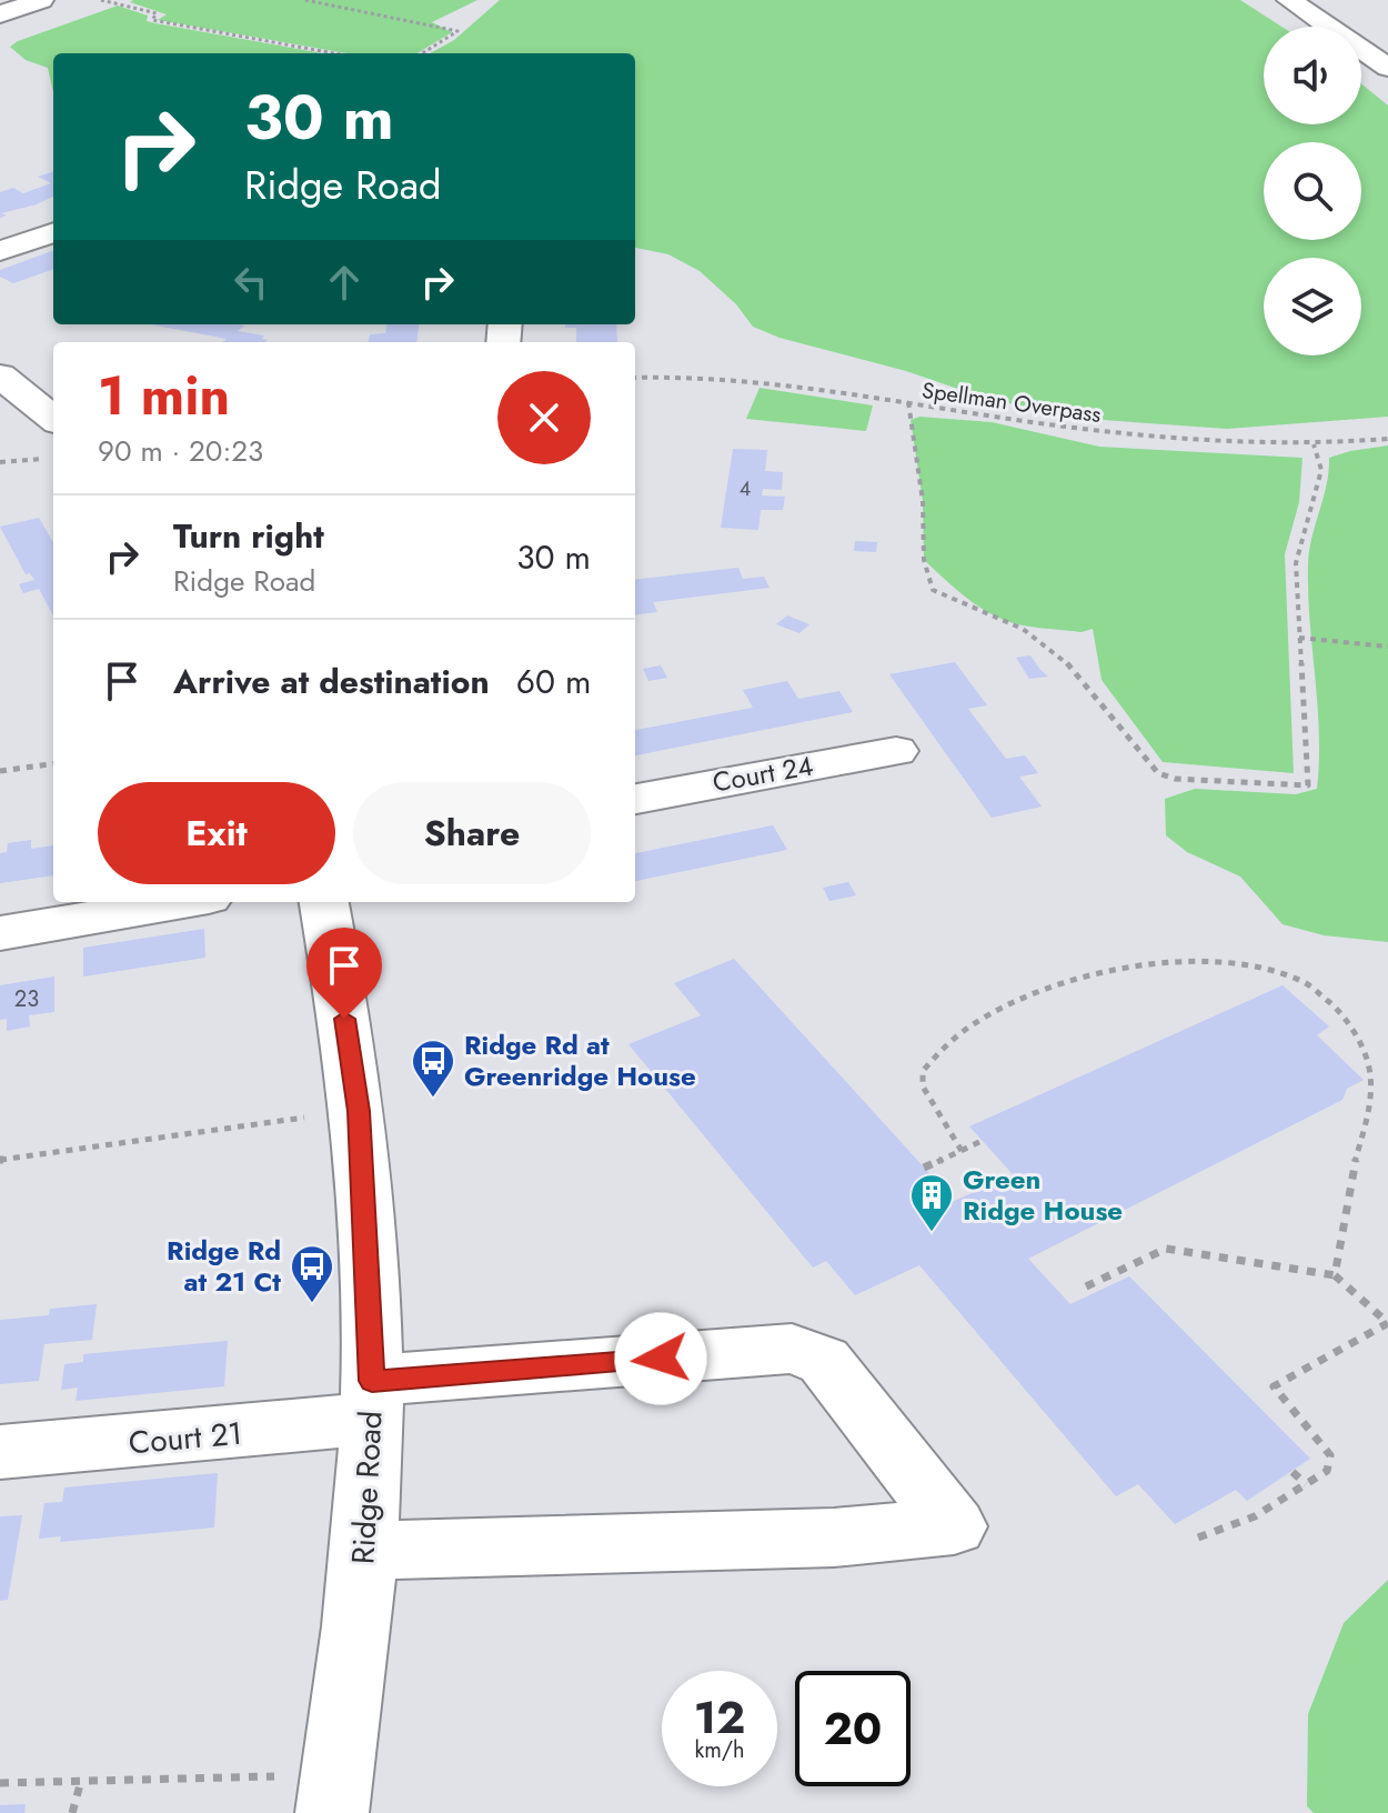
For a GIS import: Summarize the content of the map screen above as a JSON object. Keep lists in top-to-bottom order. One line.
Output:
{"streets":{"main road":["Court 24","Court 21","Ridge Road"],"path":["Spellman Overpass"]},"crossings":[["Court 21","Ridge Road"]],"places":{"bus stop":["Ridge Rd at Greenridge House","Ridge Rd at 21 Ct"],"building":["Green Ridge House"]},"house_numbers":["4","23"],"page":{"turn":["30 m","Ridge Road"],"heading":["1 min","90 m · 20:23"],"list":[{"name":"Turn right","note":"Ridge Road","value":"30 m"},{"name":"Arrive at destination","value":"60 m"}],"buttons":["Exit","Share"],"speed":"12 km/h","limit":"20"}}
